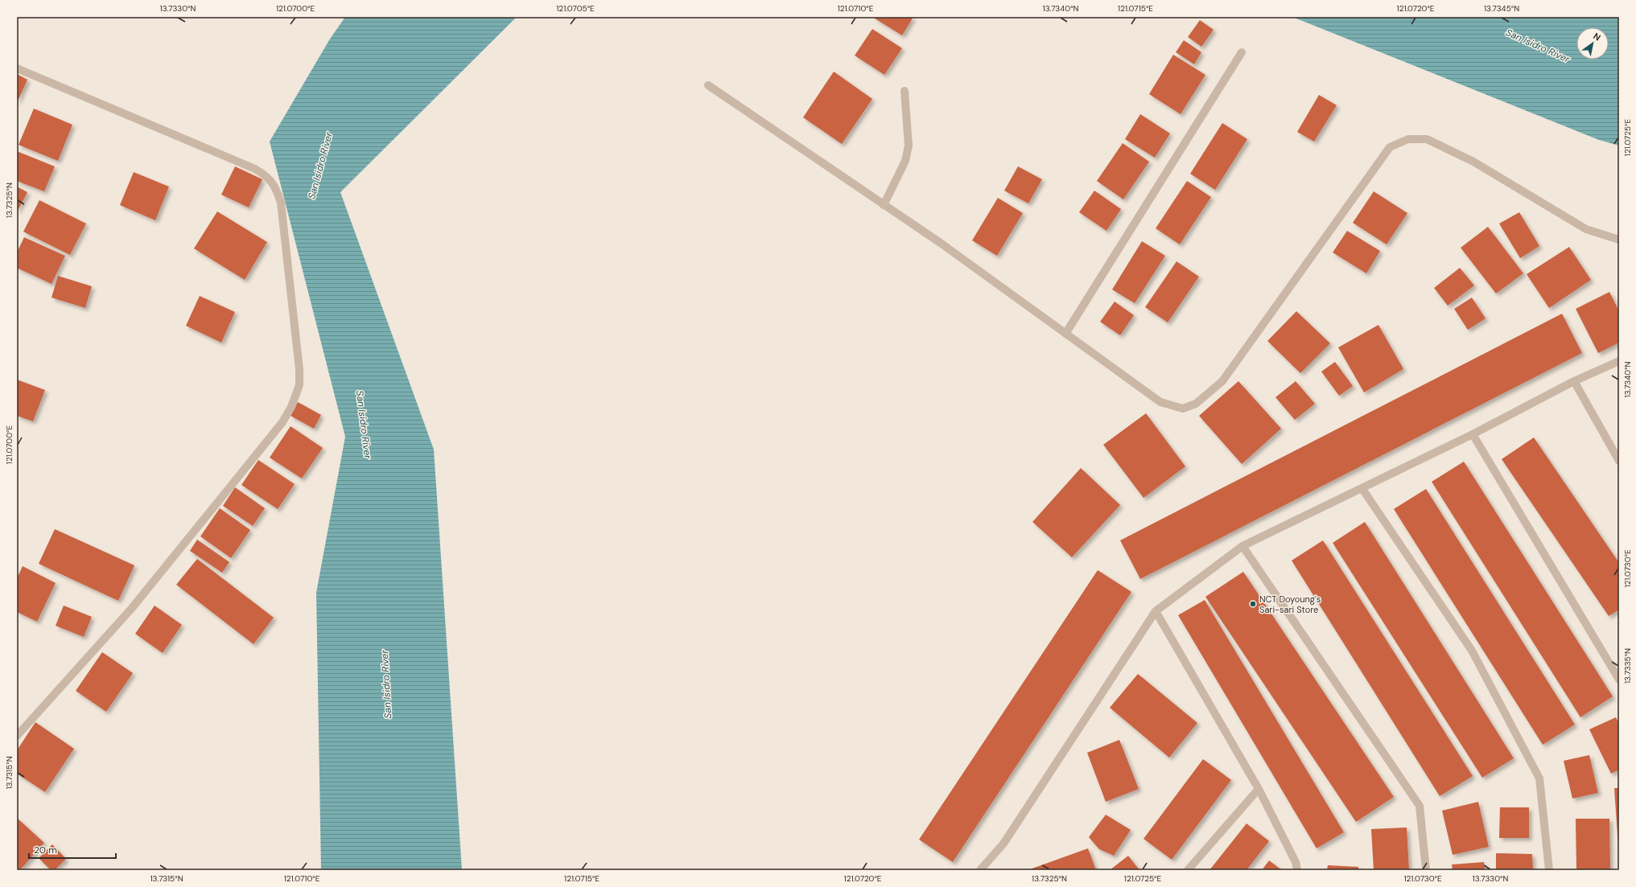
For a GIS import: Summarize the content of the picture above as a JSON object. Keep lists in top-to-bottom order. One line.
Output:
{"water":["San Isidro River"],"places":["NCT Doyoung's Sari-sari Store"],"scale_bar":"20 m","north":"top right","coordinates":["13.7330°N","121.0700°E","121.0705°E","121.0710°E","13.7340°N","121.0715°E","121.0720°E","13.7345°N","121.0725°E","13.7325°N","121.0730°E","13.7335°N","13.7315°N"]}
